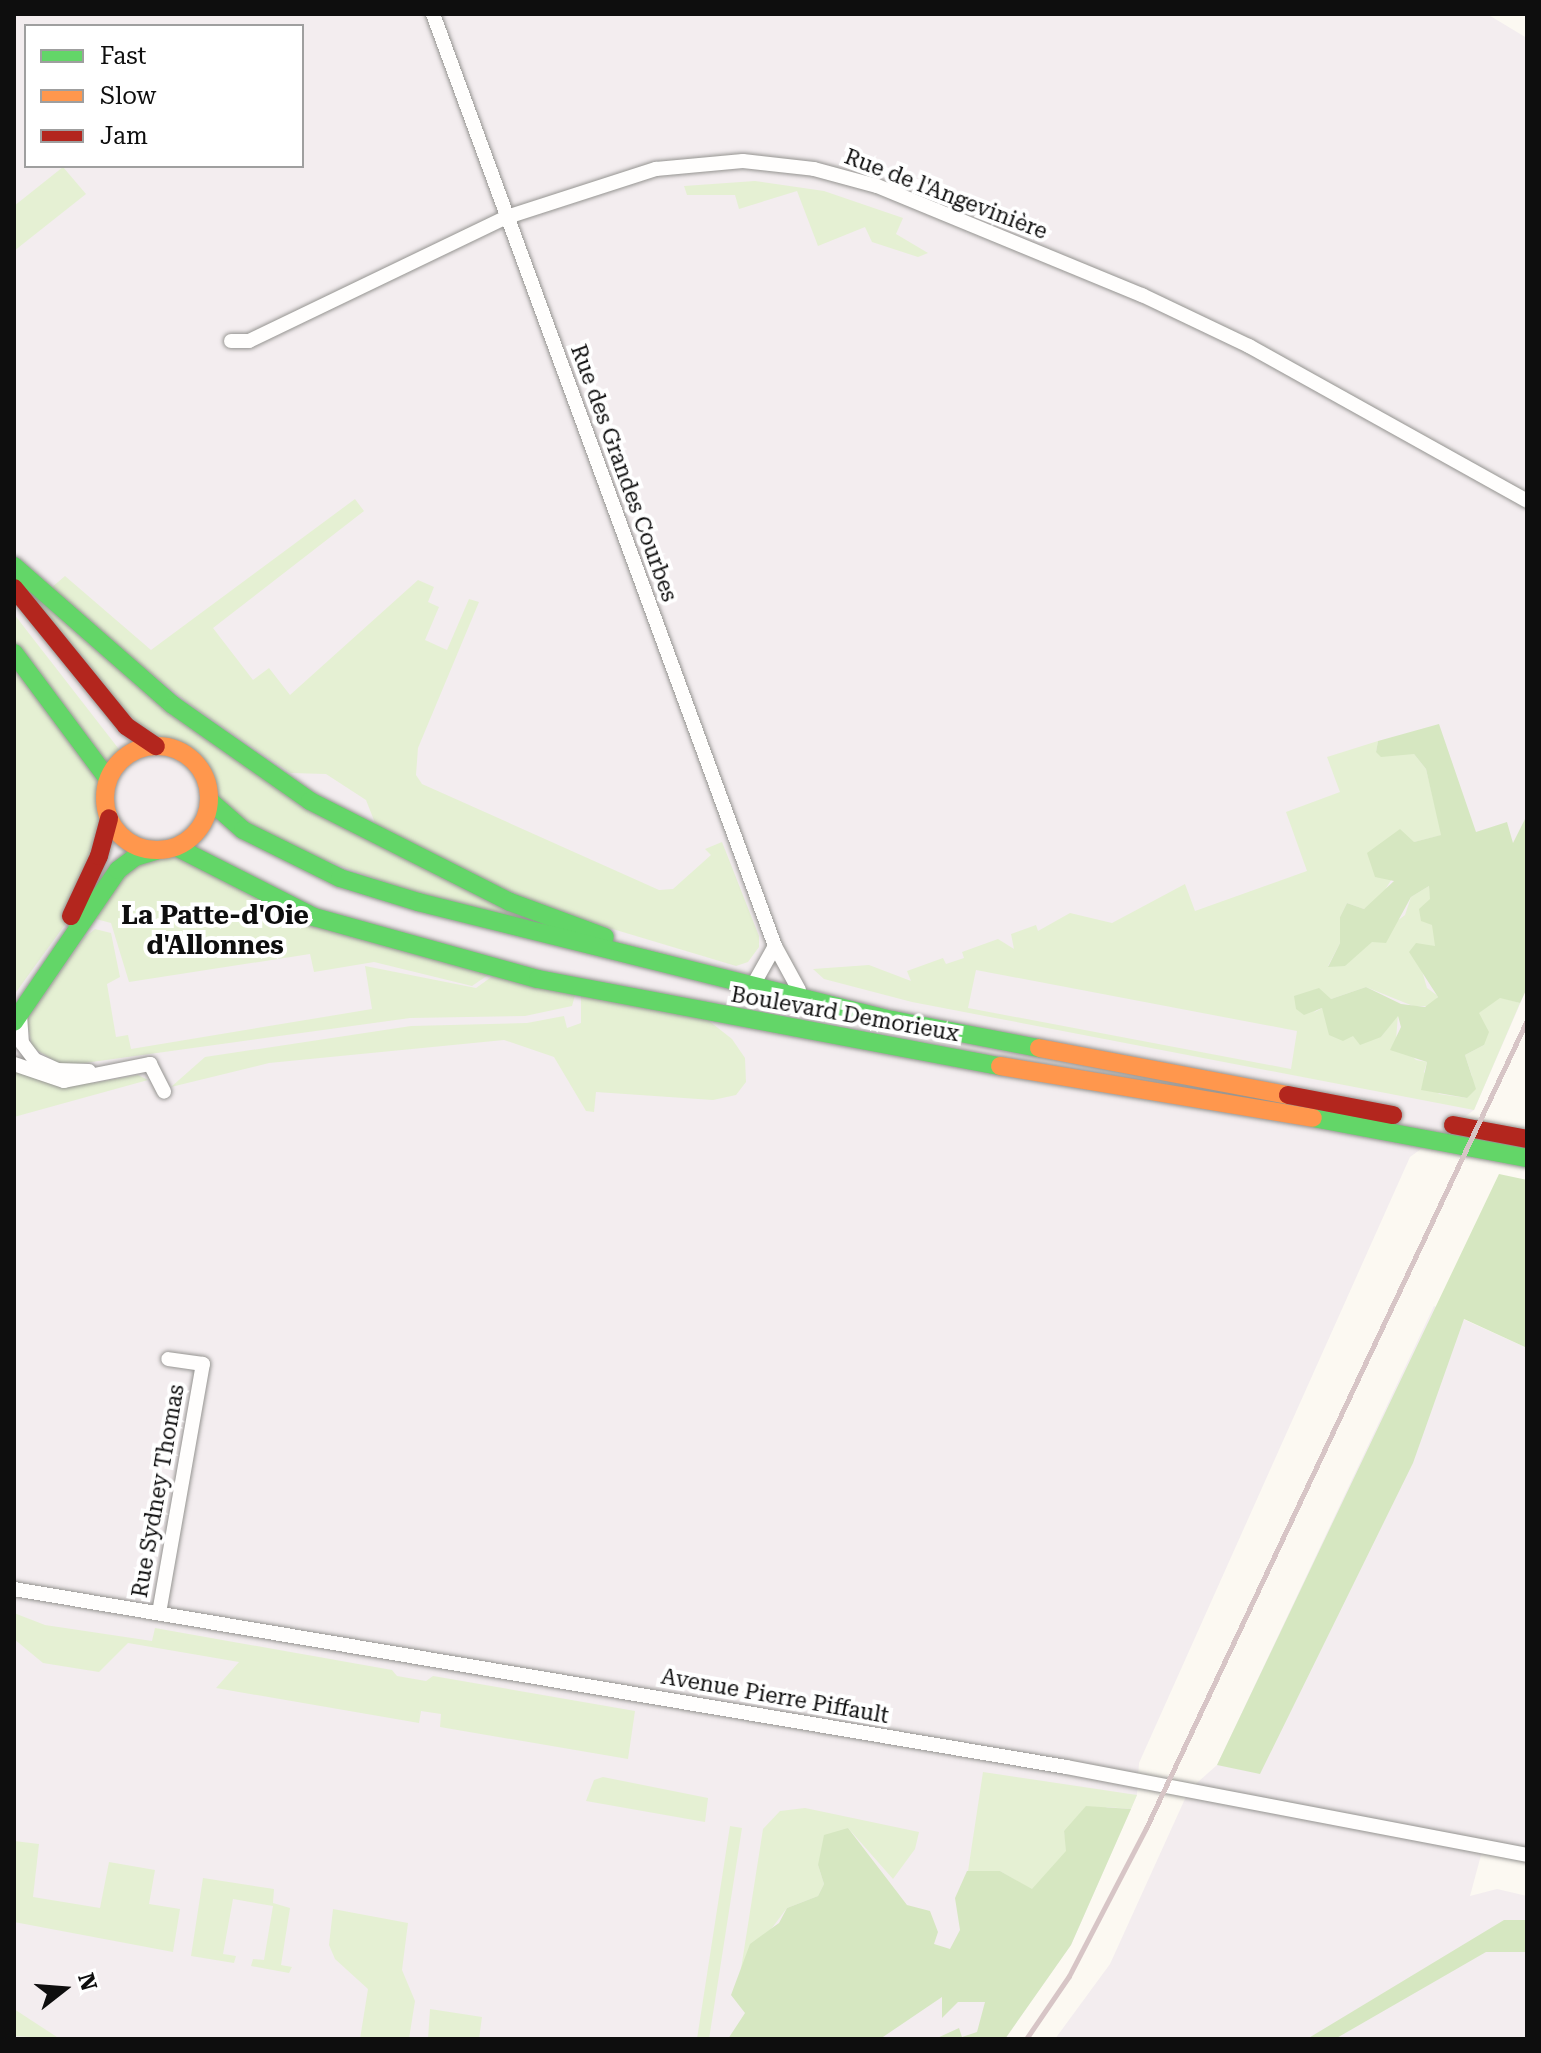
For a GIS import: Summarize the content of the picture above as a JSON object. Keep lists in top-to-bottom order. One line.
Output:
{"streets":{"main road":["Boulevard Demorieux"],"street":["Rue de l'Angevinière","Rue des Grandes Courbes","Rue Sydney Thomas","Avenue Pierre Piffault"]},"crossings":[["Rue de l'Angevinière","Rue des Grandes Courbes"],["Rue Sydney Thomas","Avenue Pierre Piffault"]],"districts":["La Patte-d'Oie d'Allonnes"],"legend":["Fast","Slow","Jam"],"north":"right"}
